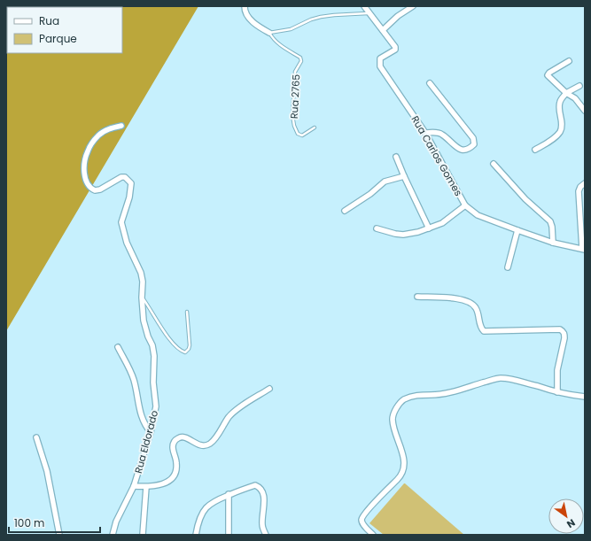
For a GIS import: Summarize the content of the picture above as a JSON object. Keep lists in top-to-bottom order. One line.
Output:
{"streets":{"street":["Rua Carlos Gomes","Rua Eldorado"],"lane":["Rua 2765"]},"legend":["Rua","Parque"],"scale_bar":"100 m","north":"bottom right"}
